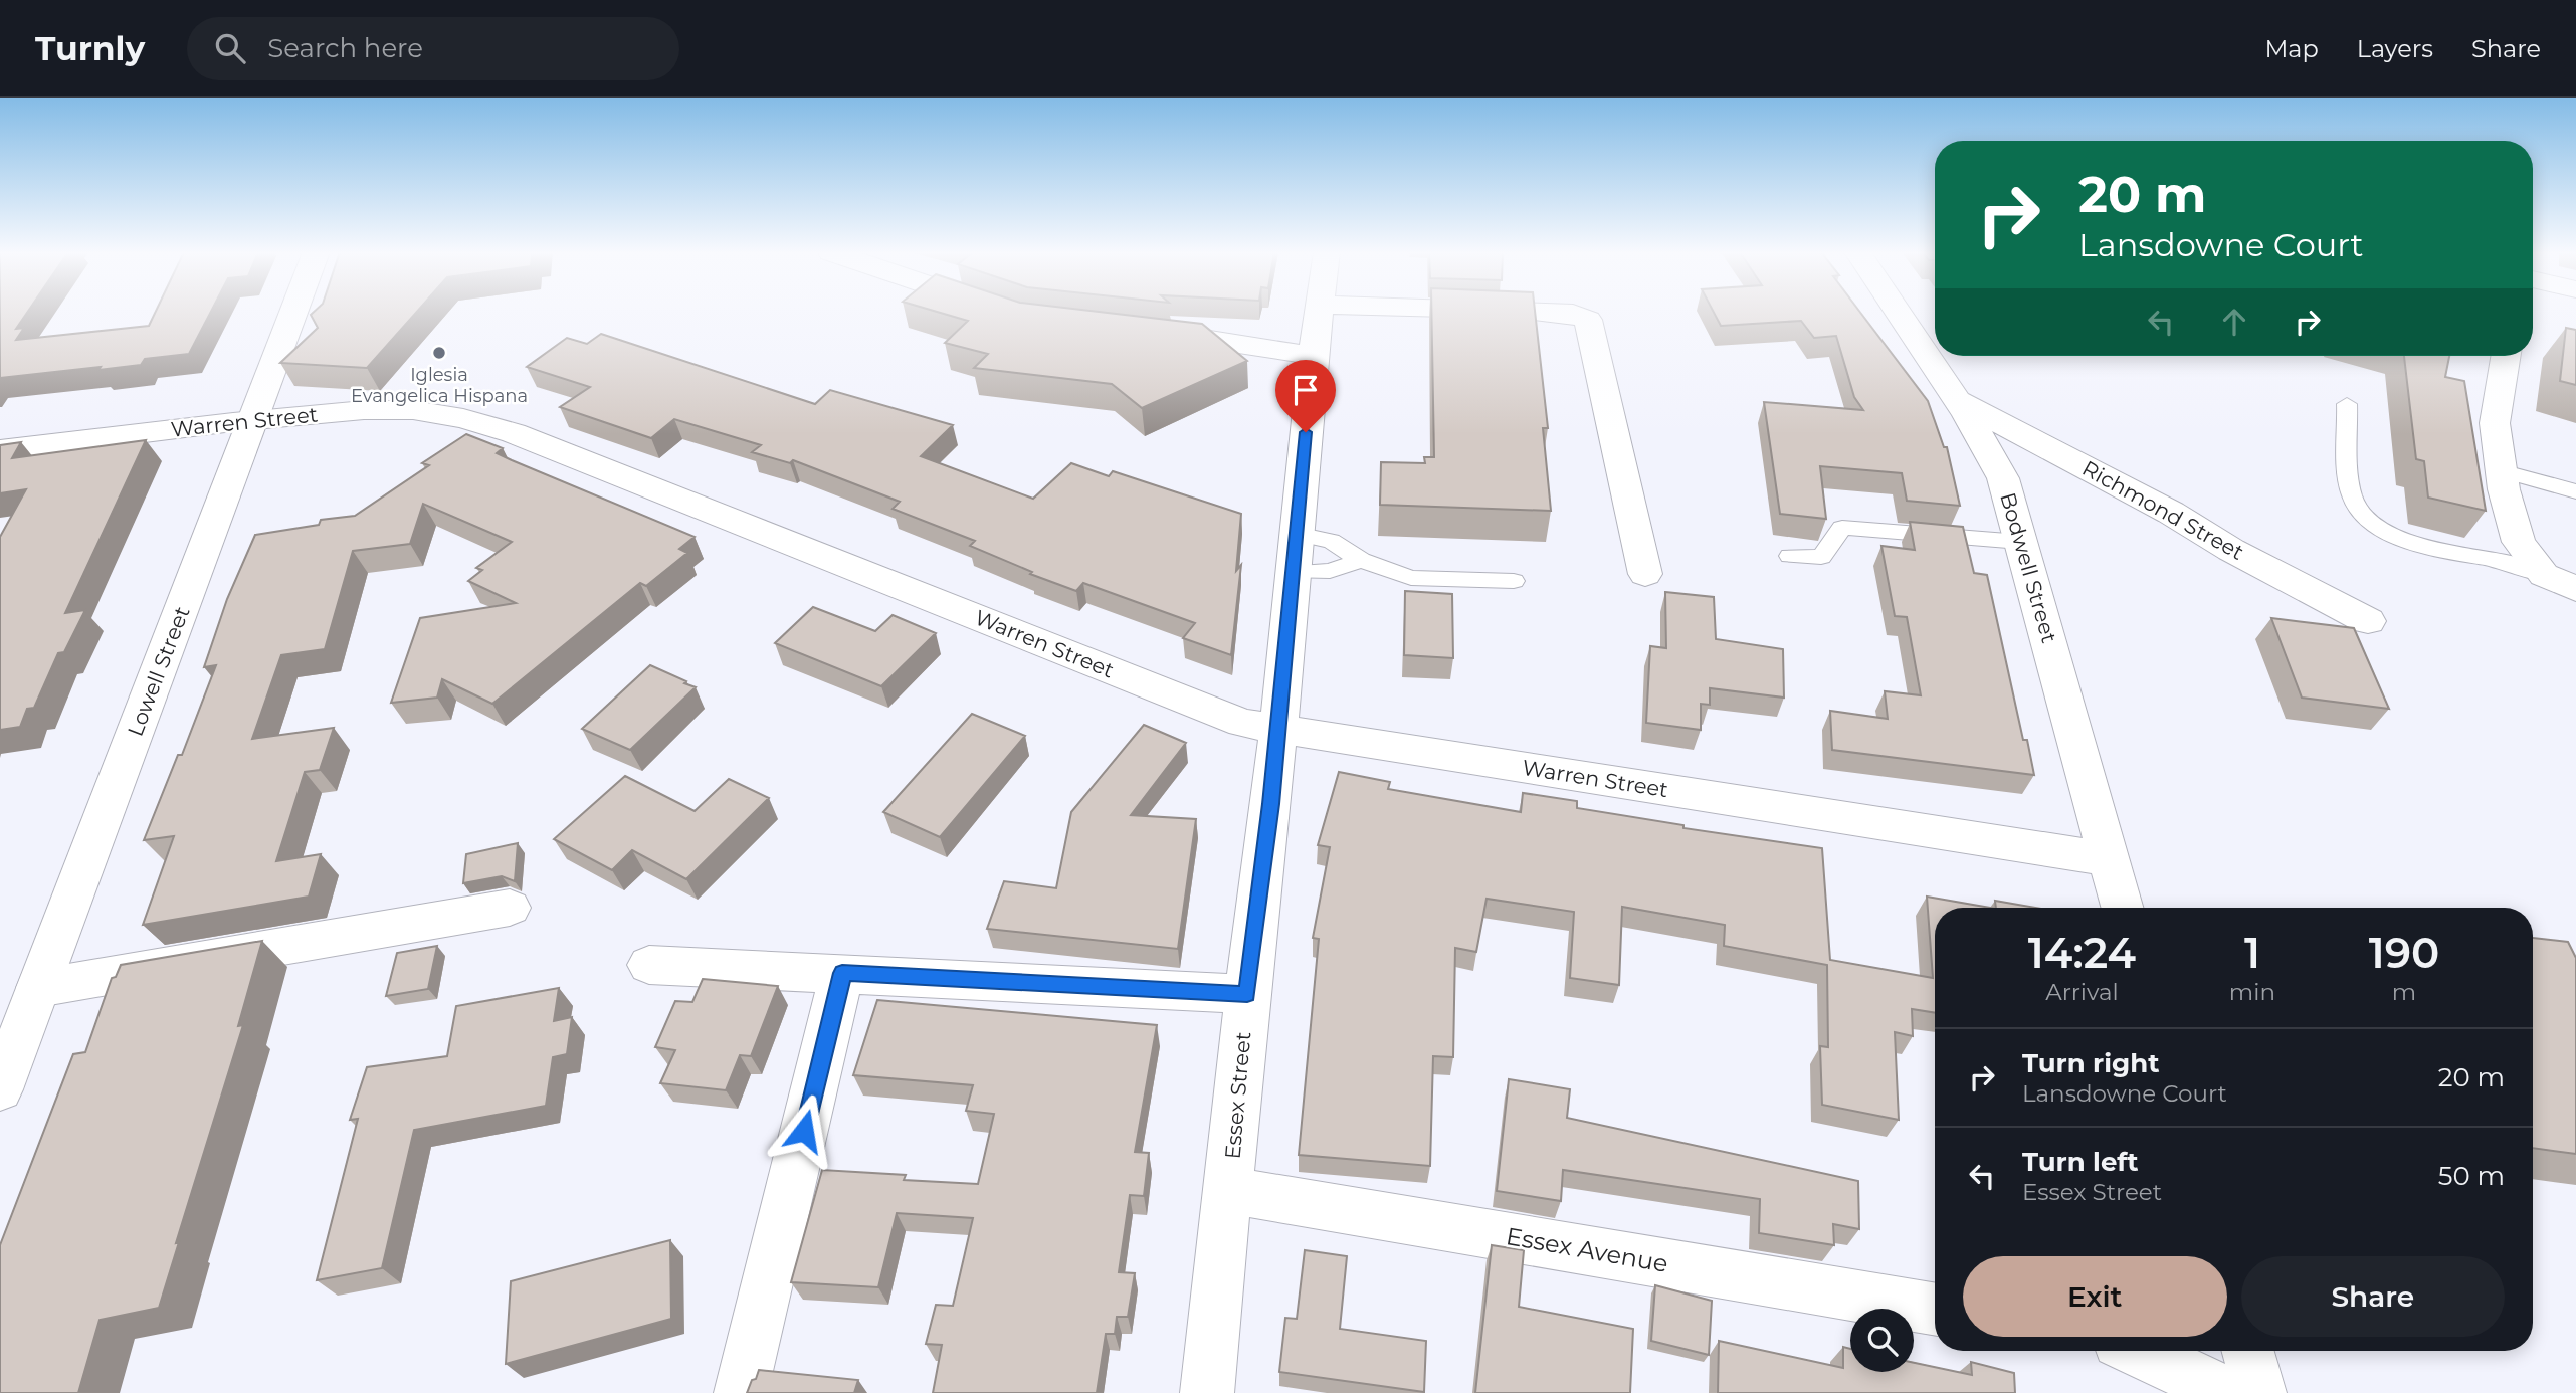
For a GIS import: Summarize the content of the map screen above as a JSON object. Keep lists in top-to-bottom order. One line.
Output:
{"streets":{"street":["Warren Street","Richmond Street","Bodwell Street","Lowell Street","Essex Street","Essex Avenue"]},"crossings":[["Warren Street","Bodwell Street"],["Warren Street","Lowell Street"],["Warren Street","Essex Street"],["Richmond Street","Bodwell Street"],["Essex Street","Essex Avenue"]],"places":["Iglesia Evangelica Hispana"],"page":{"header":"Turnly","search":"Search here","nav":["Map","Layers","Share"],"turn":["20 m","Lansdowne Court"],"eta":["14:24","Arrival","1","min","190","m"],"list":[{"name":"Turn right","note":"Lansdowne Court","value":"20 m"},{"name":"Turn left","note":"Essex Street","value":"50 m"}],"buttons":["Exit","Share"]}}
